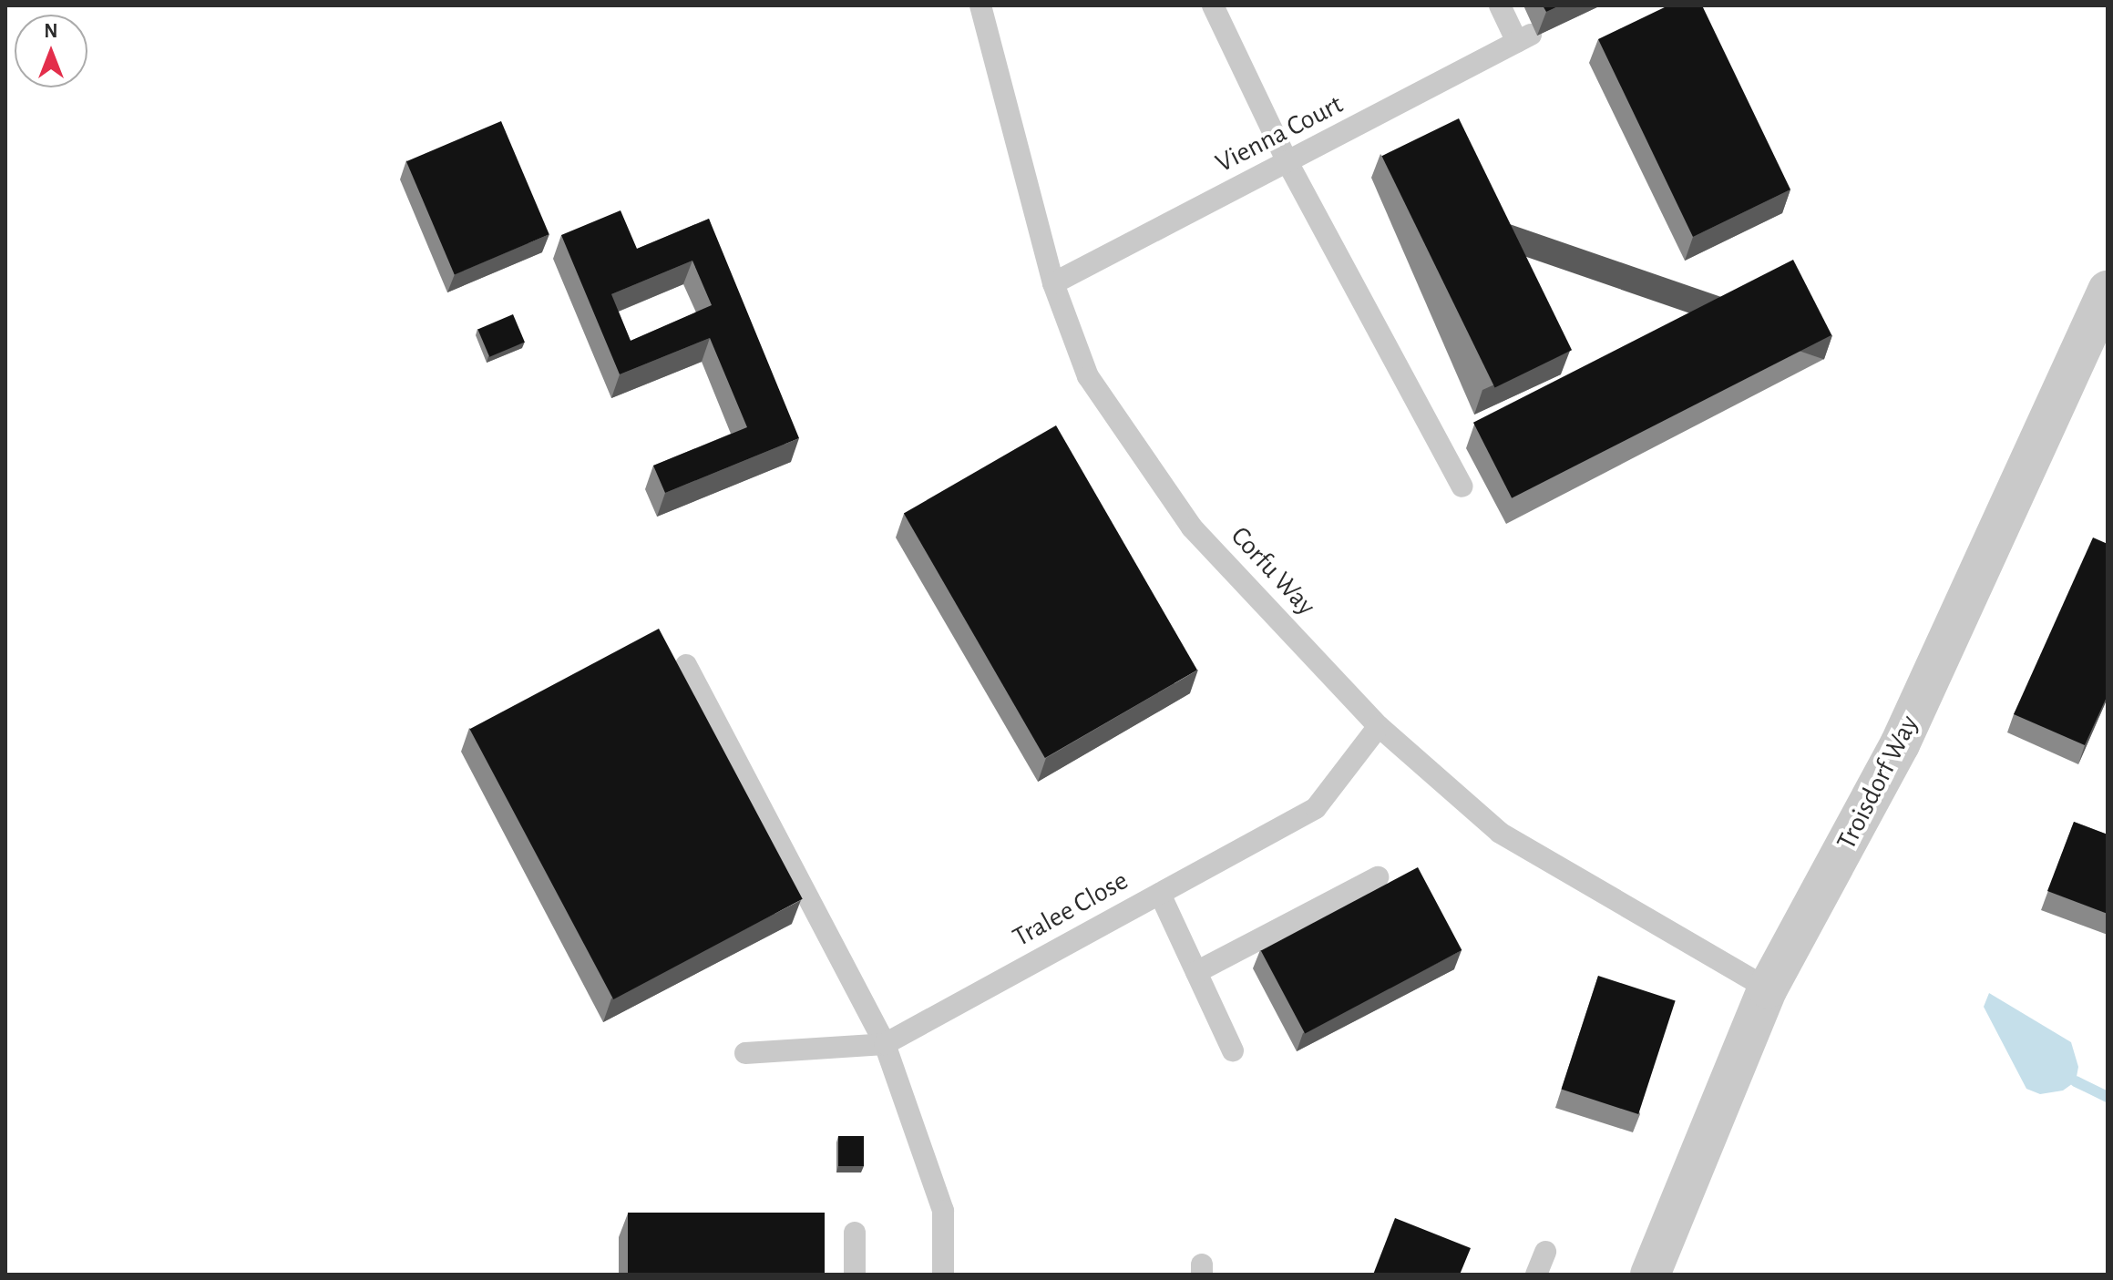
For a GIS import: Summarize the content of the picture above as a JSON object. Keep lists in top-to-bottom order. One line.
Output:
{"streets":{"street":["Troisdorf Way"],"lane":["Vienna Court","Corfu Way","Tralee Close"]},"crossings":[["Vienna Court","Corfu Way"],["Corfu Way","Troisdorf Way"],["Corfu Way","Tralee Close"]],"north":"top"}
